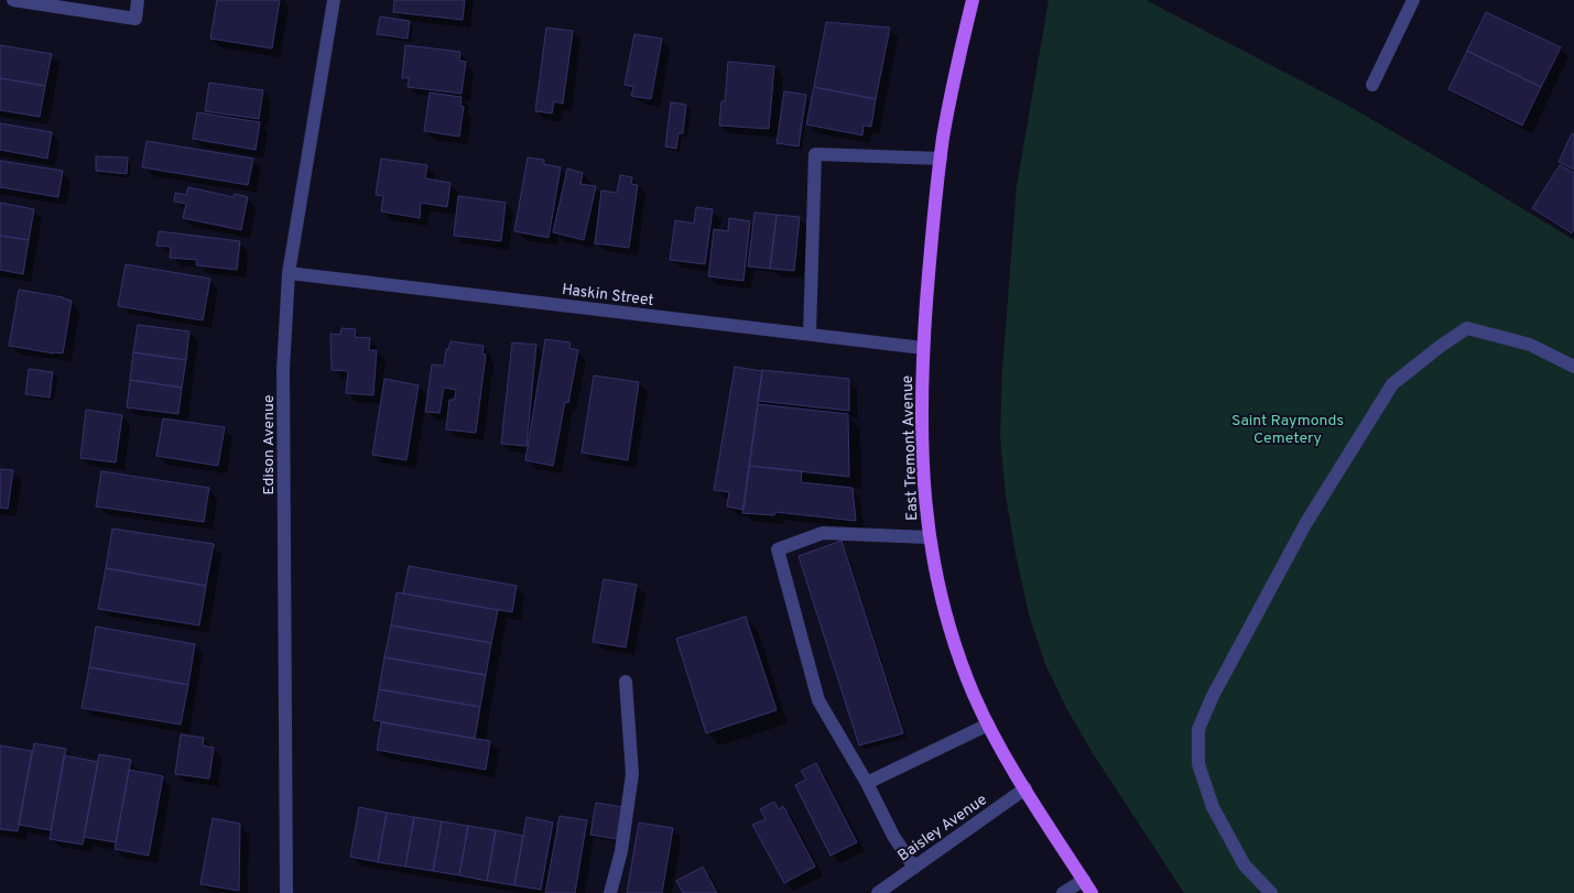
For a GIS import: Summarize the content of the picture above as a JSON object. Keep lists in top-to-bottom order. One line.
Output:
{"streets":{"main road":["East Tremont Avenue"],"street":["Haskin Street","Edison Avenue","Baisley Avenue"]},"crossings":[["Haskin Street","Edison Avenue"],["Haskin Street","East Tremont Avenue"],["East Tremont Avenue","Baisley Avenue"]],"parks":["Saint Raymonds Cemetery"]}
